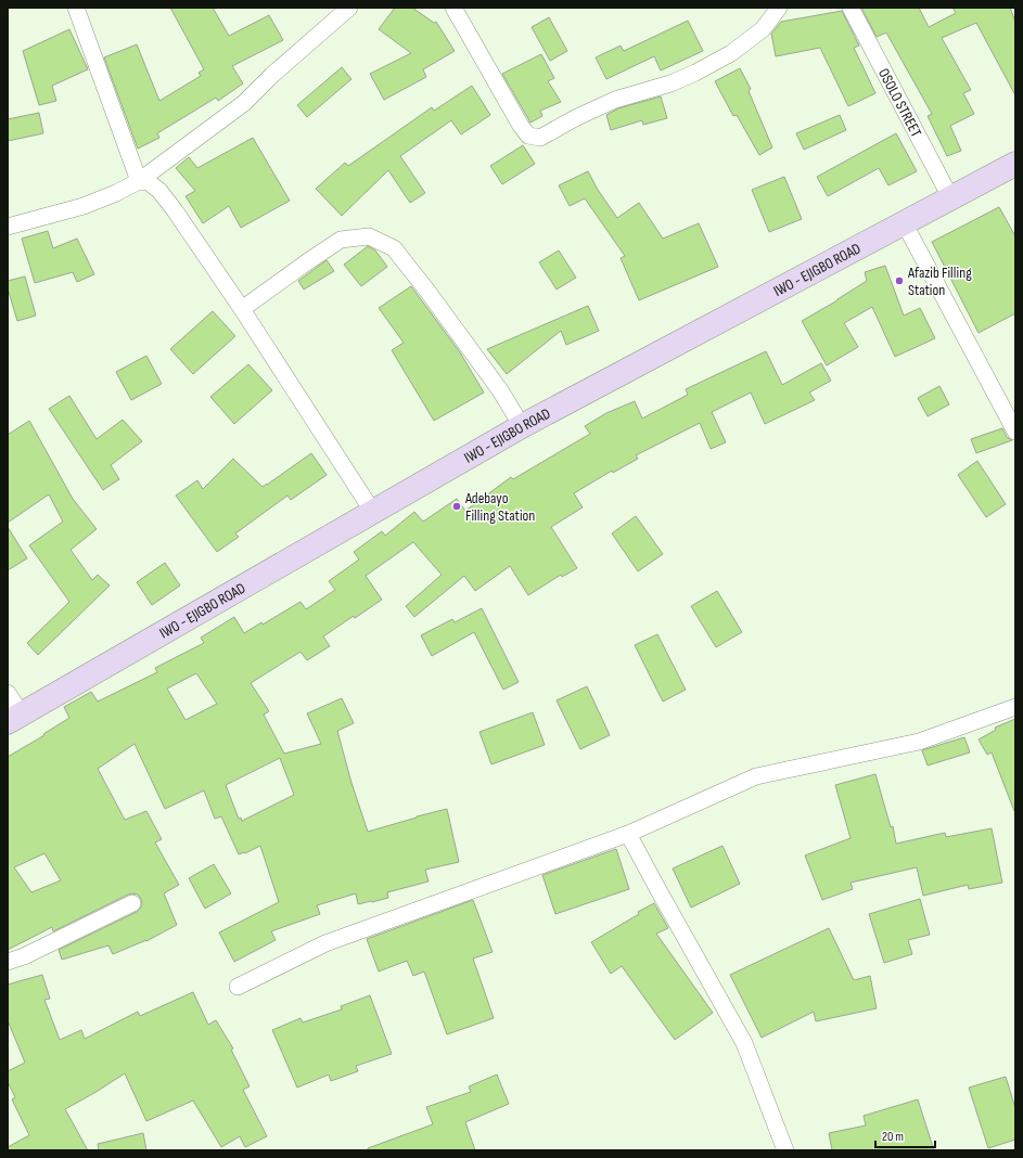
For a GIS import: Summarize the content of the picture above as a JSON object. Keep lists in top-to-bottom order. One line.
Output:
{"streets":{"main road":["IWO - EJIGBO ROAD"],"street":["OSOLO STREET"]},"crossings":[["OSOLO STREET","IWO - EJIGBO ROAD"]],"places":["Afazib Filling Station","Adebayo Filling Station"],"scale_bar":"20 m"}
